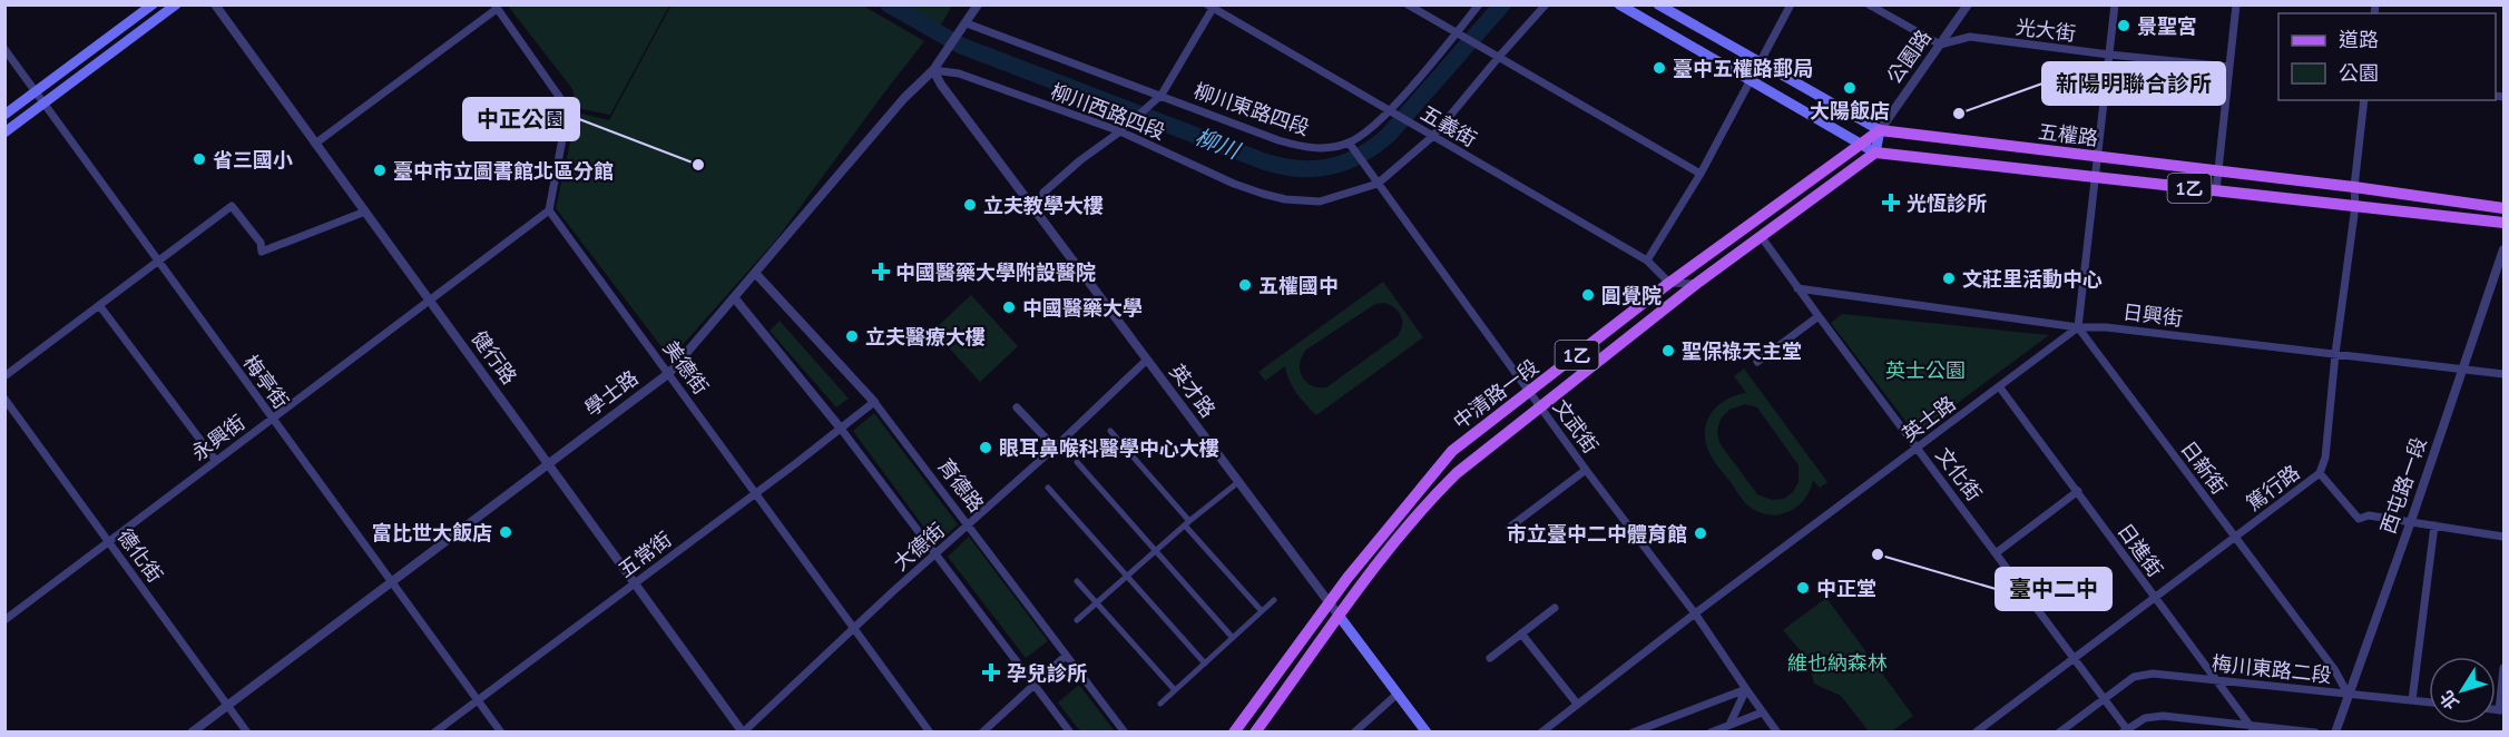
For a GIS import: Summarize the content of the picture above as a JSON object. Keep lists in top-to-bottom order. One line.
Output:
{"streets":{"main road":["五權路","1乙","英才路","中清路一段"],"street":["光大街","公園路","柳川東路四段","柳川西路四段","五義街","日興街","健行路","美德街","梅亭街","學士路","英士路","文武街","永興街","日新街","文化街","育德路","西屯路一段","篤行路","大德街","日進街","五常街","德化街","梅川東路二段"]},"crossings":[["光大街","公園路"],["公園路","五權路"],["公園路","中清路一段"],["柳川東路四段","五義街"],["柳川東路四段","學士路"],["柳川東路四段","文武街"],["柳川西路四段","五義街"],["柳川西路四段","英才路"],["柳川西路四段","學士路"],["柳川西路四段","文武街"],["五義街","中清路一段"],["五權路","中清路一段"],["五權路","篤行路"],["日興街","英士路"],["日興街","日新街"],["日興街","文化街"],["日興街","西屯路一段"],["日興街","篤行路"],["健行路","學士路"],["健行路","永興街"],["健行路","大德街"],["健行路","五常街"],["美德街","學士路"],["美德街","永興街"],["美德街","大德街"],["美德街","五常街"],["梅亭街","學士路"],["梅亭街","永興街"],["梅亭街","五常街"],["英才路","學士路"],["英才路","中清路一段"],["英才路","大德街"],["學士路","育德路"],["學士路","德化街"],["中清路一段","文武街"],["中清路一段","文化街"],["英士路","文武街"],["英士路","日新街"],["英士路","文化街"],["英士路","日進街"],["永興街","德化街"],["日新街","西屯路一段"],["日新街","篤行路"],["日新街","梅川東路二段"],["文化街","篤行路"],["文化街","梅川東路二段"],["育德路","大德街"],["育德路","五常街"],["西屯路一段","梅川東路二段"],["篤行路","日進街"],["日進街","梅川東路二段"]],"water":["柳川"],"parks":["英士公園","維也納森林"],"places":{"other":["景聖宮","臺中五權路郵局","大陽飯店","新陽明聯合診所","省三國小","中正公園","臺中市立圖書館北區分館","立夫教學大樓","文莊里活動中心","五權國中","圓覺院","中國醫藥大學","立夫醫療大樓","聖保祿天主堂","眼耳鼻喉科醫學中心大樓","富比世大飯店","市立臺中二中體育館","臺中二中","中正堂"],"health":["光恆診所","中國醫藥大學附設醫院","孕兒診所"]},"legend":["道路","公園"],"north":"bottom left"}
